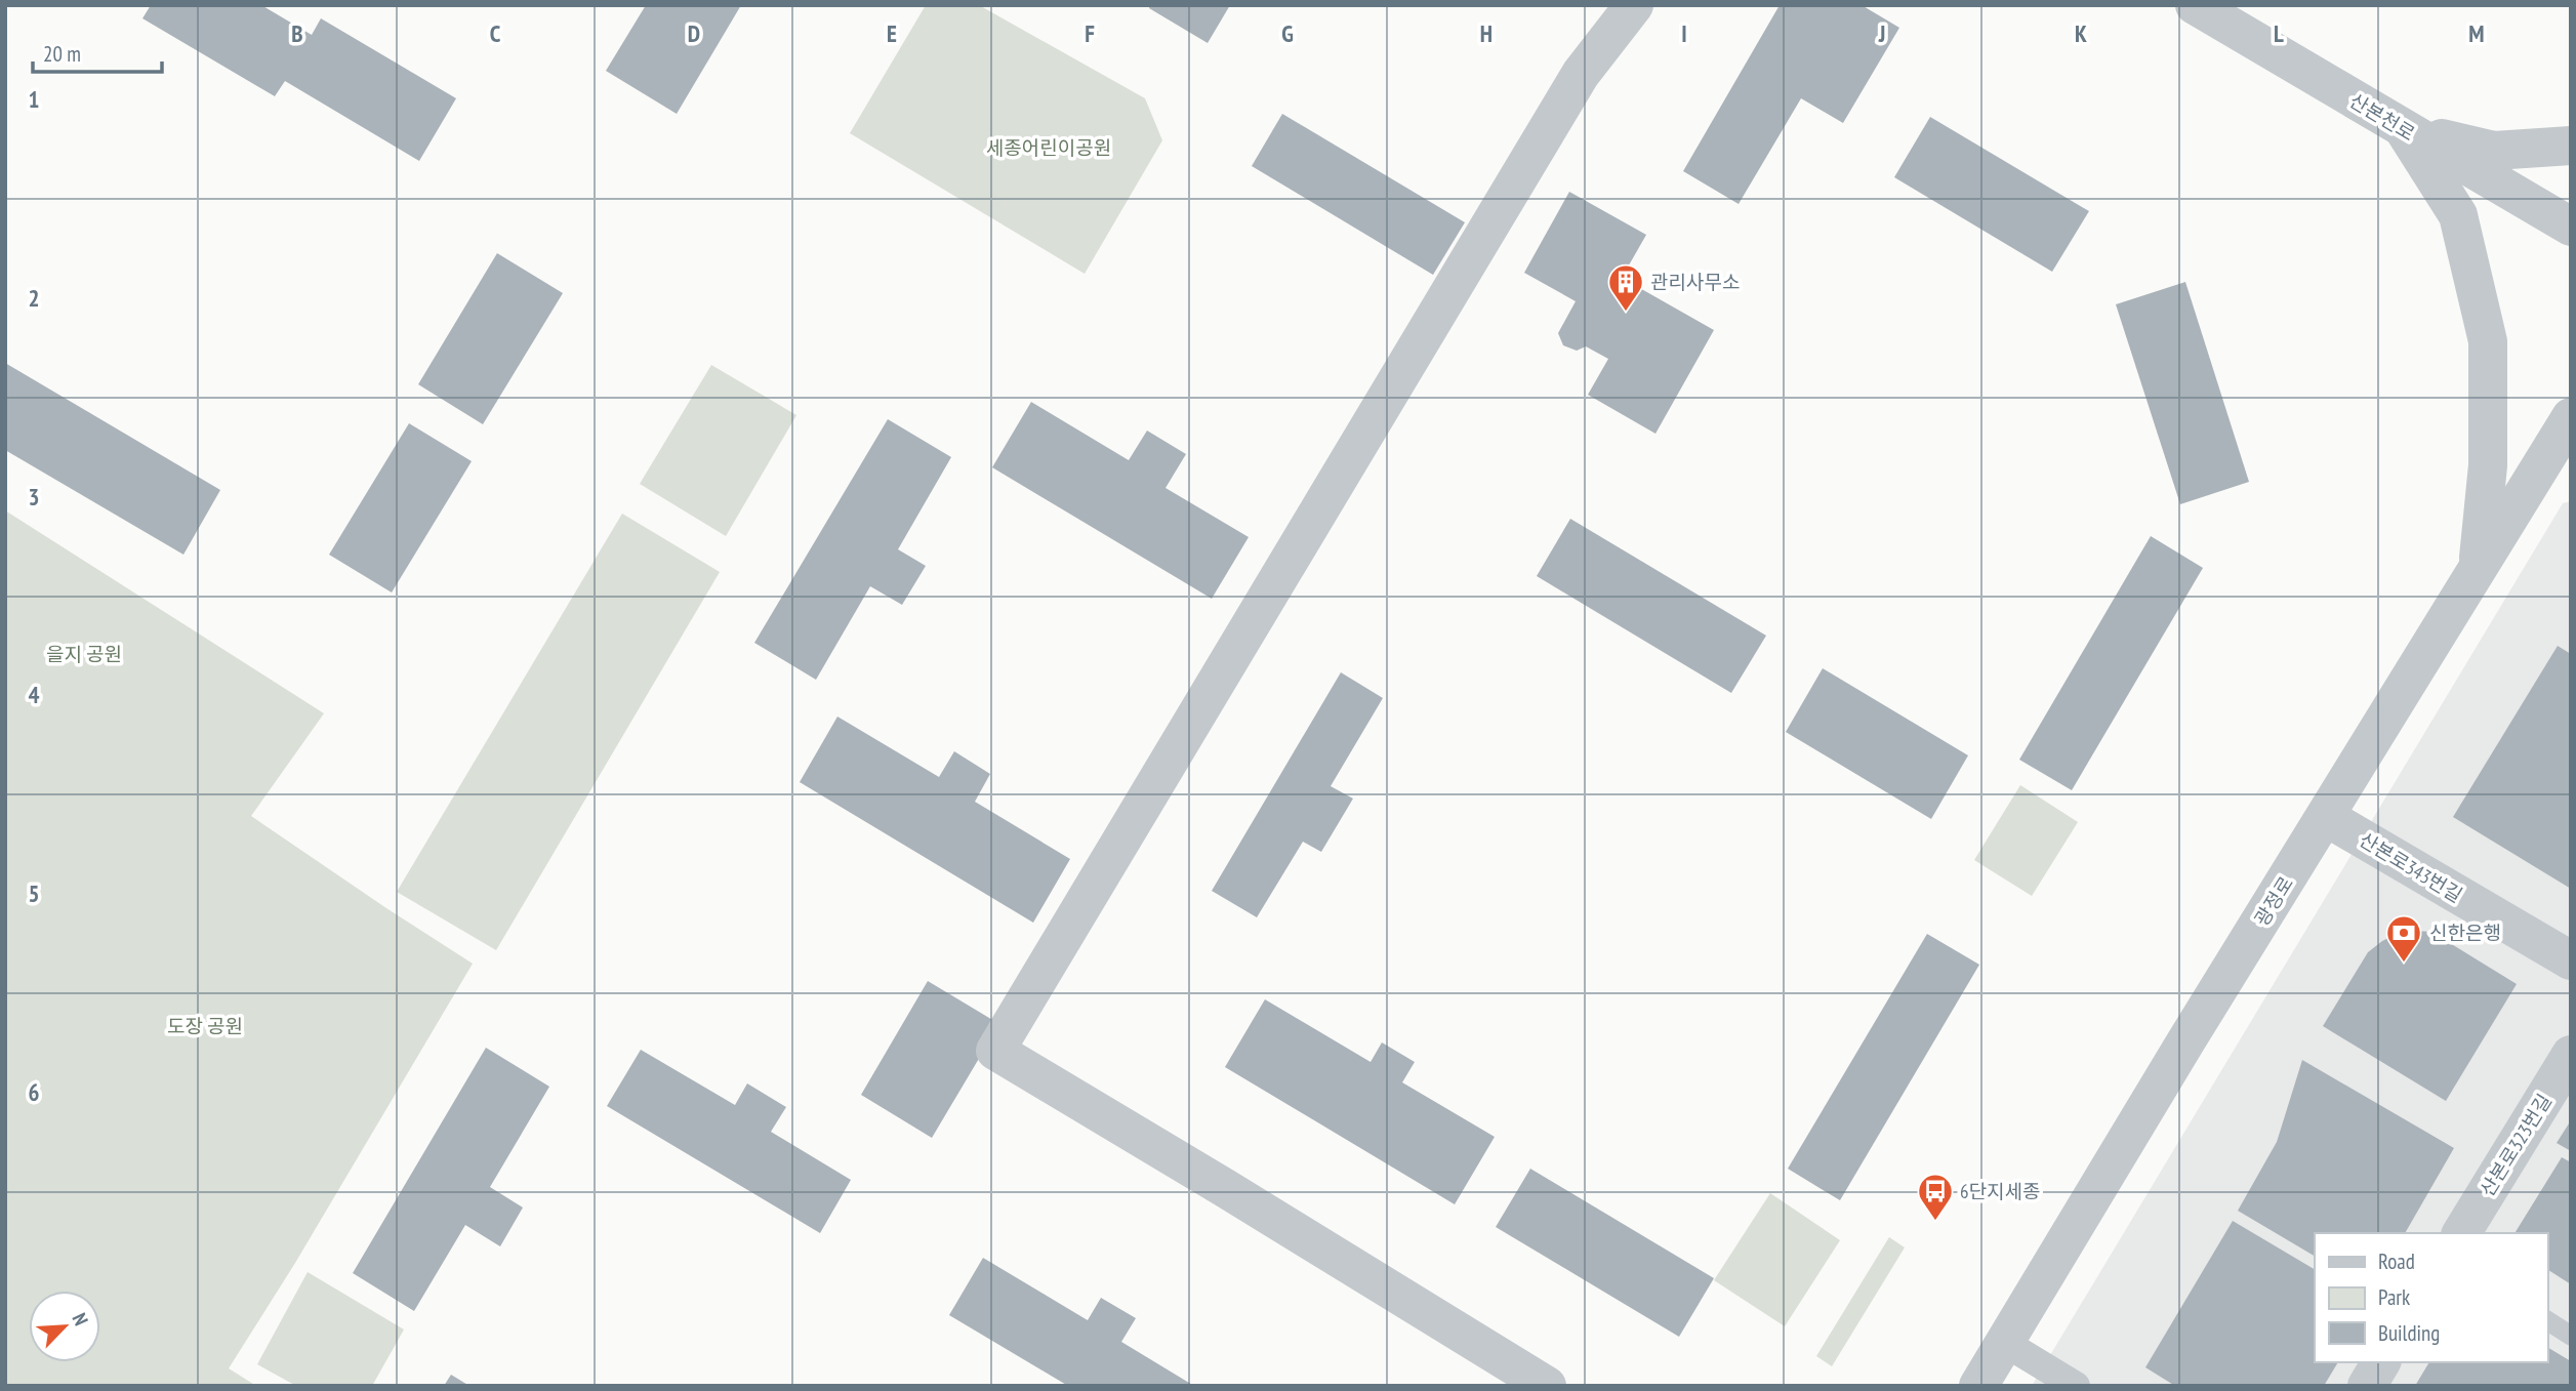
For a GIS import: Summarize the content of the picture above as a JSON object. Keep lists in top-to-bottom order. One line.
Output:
{"streets":{"street":["산본천로","산본로343번길","광정로","산본로323번길"]},"crossings":[["산본로343번길","광정로"]],"parks":["세종어린이공원","을지 공원","도장 공원"],"places":{"building":["관리사무소"],"bank":["신한은행"],"bus stop":["6단지세종"]},"legend":["Road","Park","Building"],"scale_bar":"20 m","north":"top right","grid":{"columns":["B","C","D","E","F","G","H","I","J","K","L","M"],"rows":["1","2","3","4","5","6"]}}
